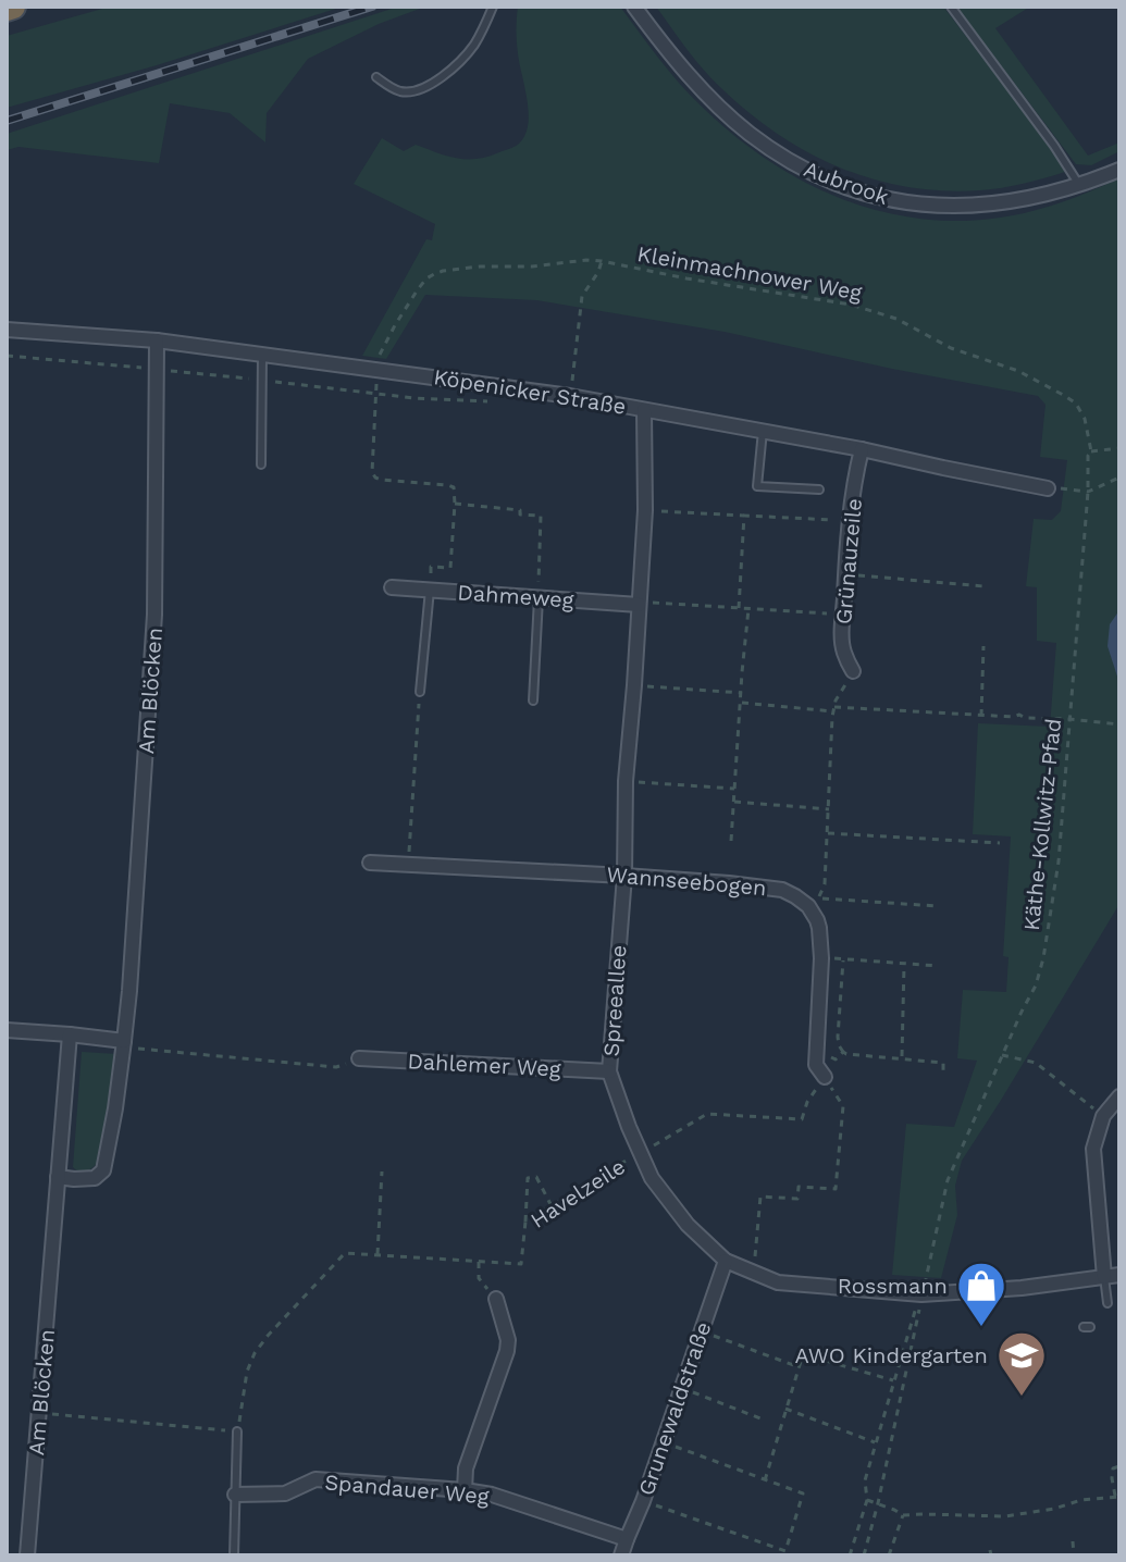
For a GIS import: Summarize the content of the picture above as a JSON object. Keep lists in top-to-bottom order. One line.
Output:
{"streets":{"street":["Aubrook","Köpenicker Straße","Grünauzeile","Dahmeweg","Am Blöcken","Wannseebogen","Spreeallee","Dahlemer Weg","Grunewaldstraße","Spandauer Weg"],"path":["Kleinmachnower Weg","Käthe-Kollwitz-Pfad","Havelzeile"]},"crossings":[["Kleinmachnower Weg","Köpenicker Straße"],["Kleinmachnower Weg","Käthe-Kollwitz-Pfad"],["Köpenicker Straße","Grünauzeile"],["Köpenicker Straße","Am Blöcken"],["Köpenicker Straße","Spreeallee"],["Dahmeweg","Spreeallee"],["Wannseebogen","Spreeallee"],["Spreeallee","Dahlemer Weg"],["Spreeallee","Havelzeile"],["Spreeallee","Grunewaldstraße"],["Grunewaldstraße","Spandauer Weg"]],"places":{"shop":["Rossmann"],"school or university":["AWO Kindergarten"]}}
